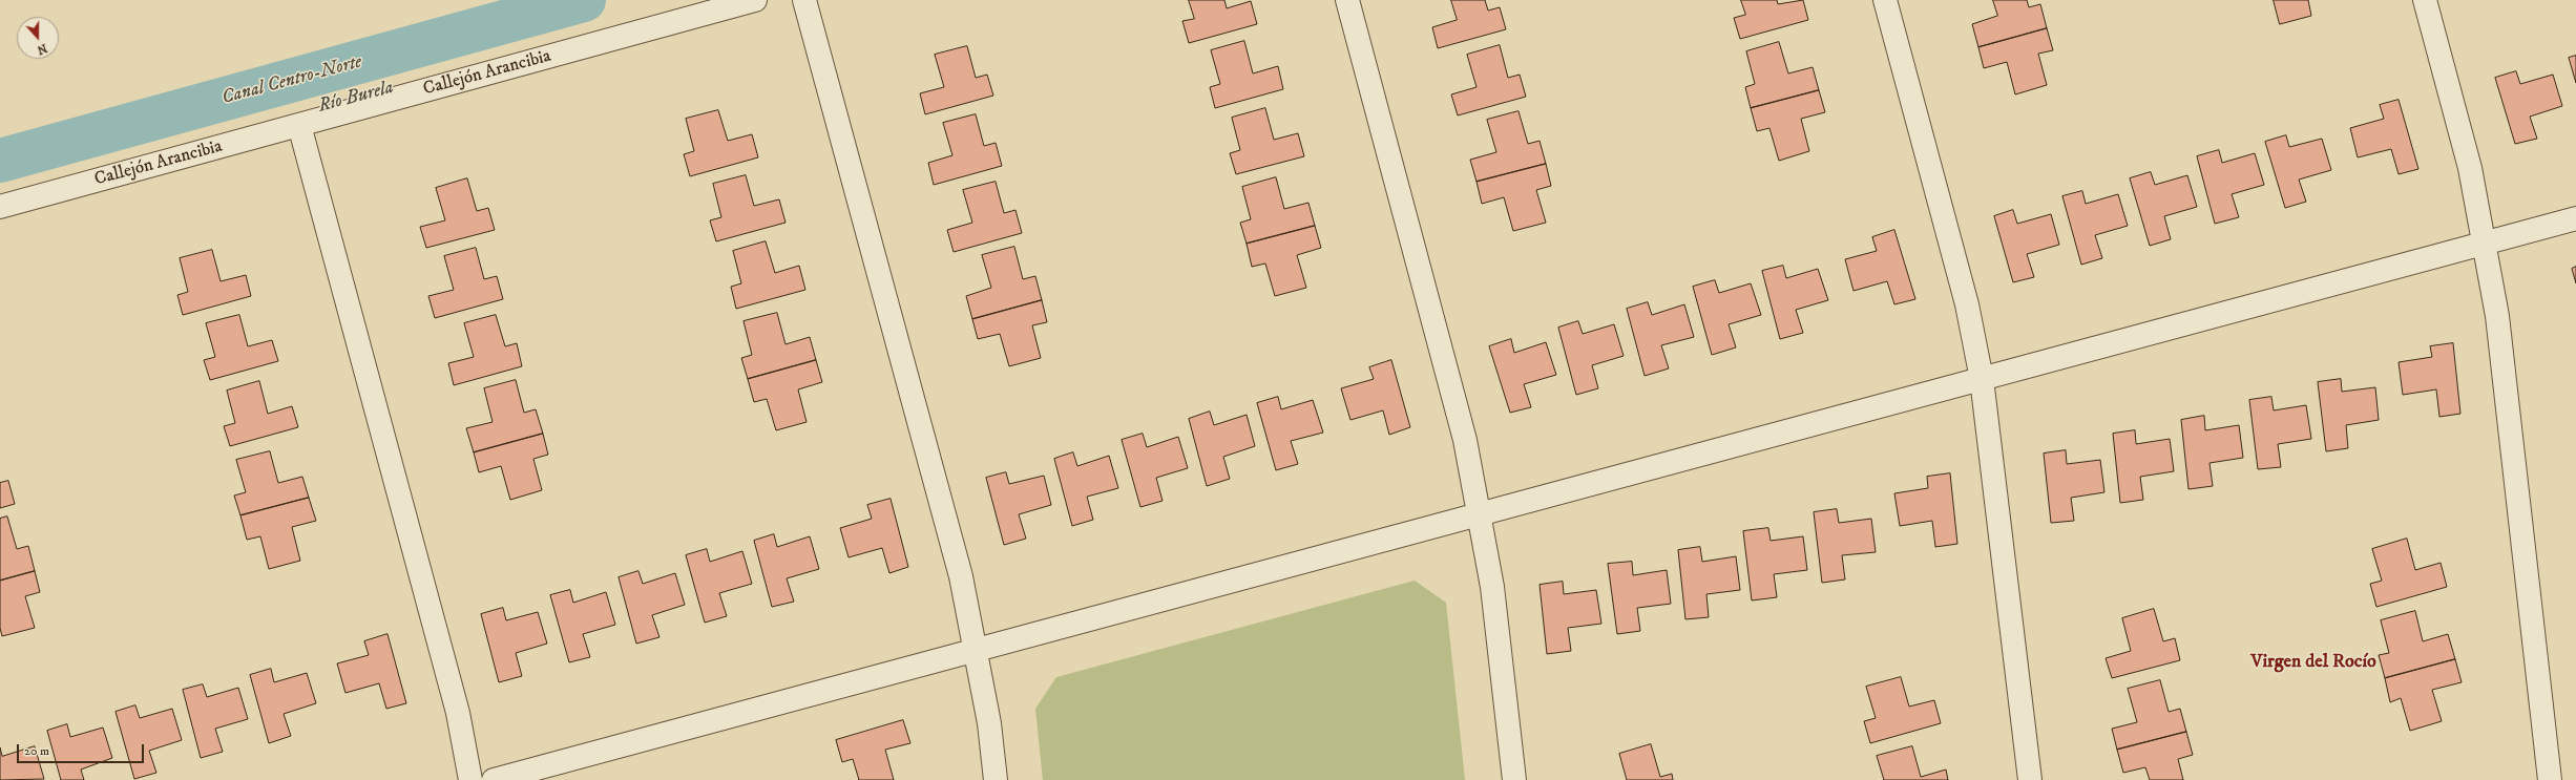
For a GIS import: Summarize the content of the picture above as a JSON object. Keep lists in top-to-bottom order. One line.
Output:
{"streets":{"street":["Callejón Arancibia"]},"districts":["Virgen del Rocío"],"water":["Canal Centro-Norte","Río Burela"],"scale_bar":"20 m","north":"bottom"}
